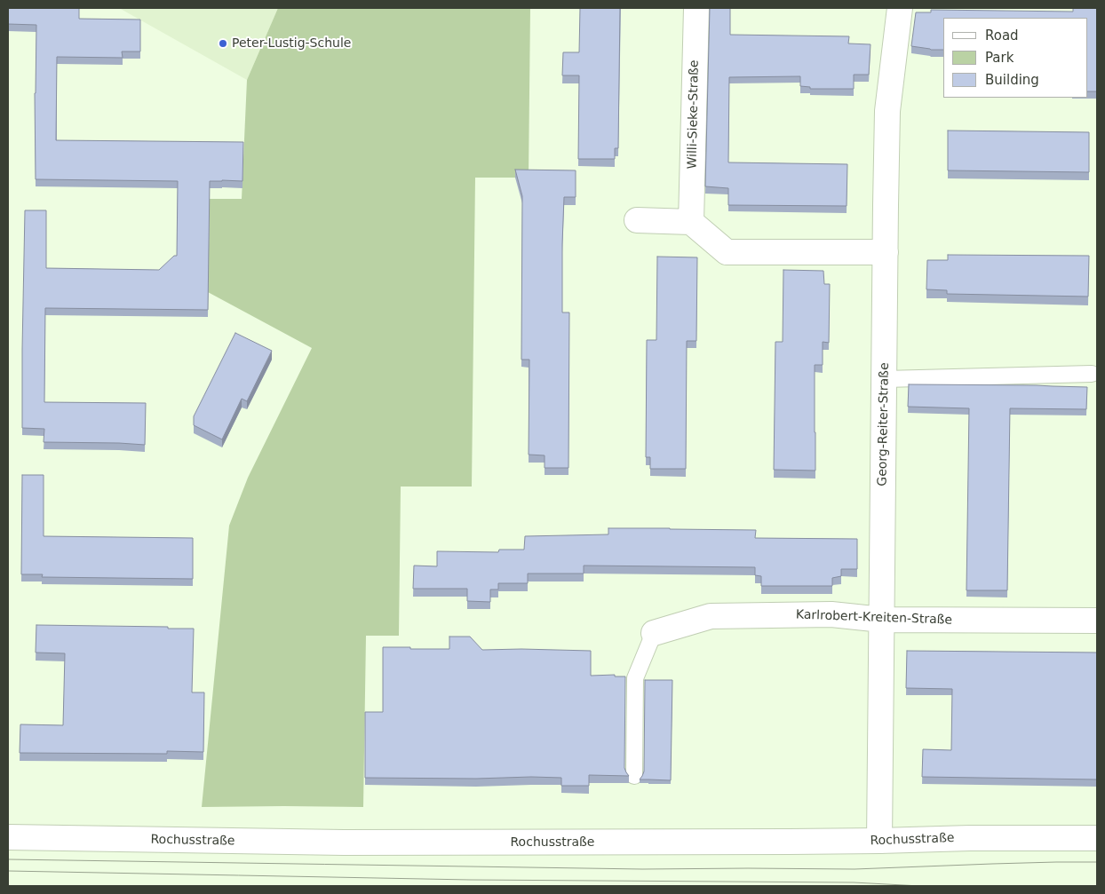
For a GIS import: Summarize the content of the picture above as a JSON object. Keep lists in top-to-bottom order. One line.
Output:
{"streets":{"street":["Willi-Sieke-Straße","Georg-Reiter-Straße","Karlrobert-Kreiten-Straße","Rochusstraße"]},"crossings":[["Georg-Reiter-Straße","Karlrobert-Kreiten-Straße"],["Georg-Reiter-Straße","Rochusstraße"]],"places":["Peter-Lustig-Schule"],"legend":["Road","Park","Building"]}
